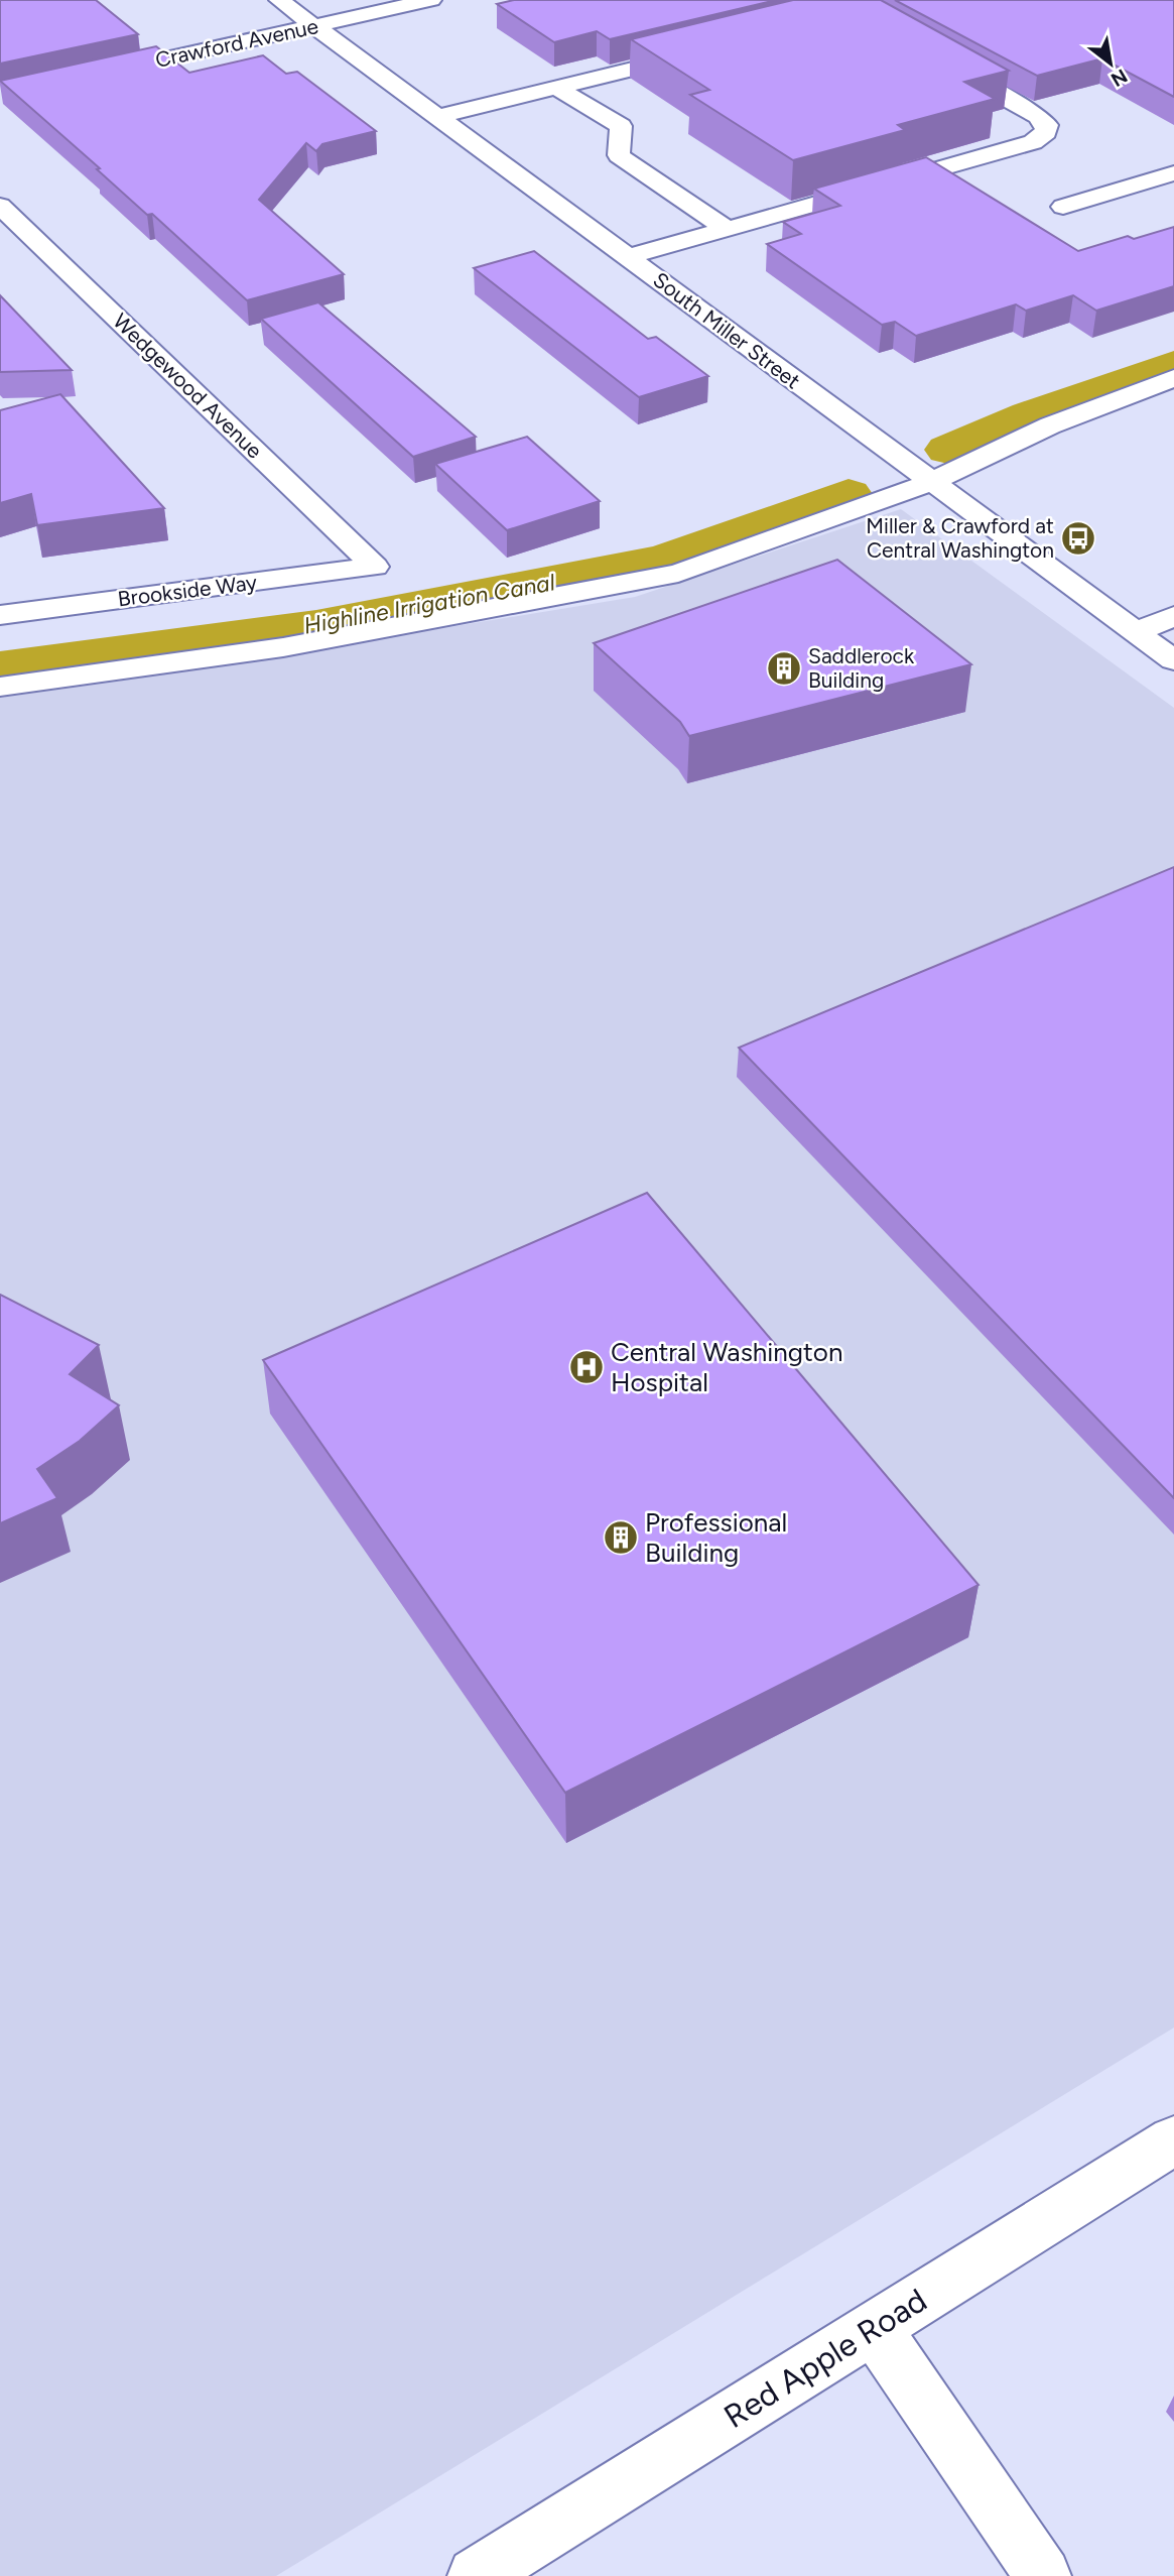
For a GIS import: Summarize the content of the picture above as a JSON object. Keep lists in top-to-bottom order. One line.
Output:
{"streets":{"street":["Crawford Avenue","South Miller Street","Wedgewood Avenue","Brookside Way","Red Apple Road"]},"crossings":[["Crawford Avenue","South Miller Street"],["Wedgewood Avenue","Brookside Way"]],"water":["Highline Irrigation Canal"],"places":{"bus stop":["Miller & Crawford at Central Washington"],"building":["Saddlerock Building","Professional Building"],"hospital":["Central Washington Hospital"]},"north":"bottom right"}
